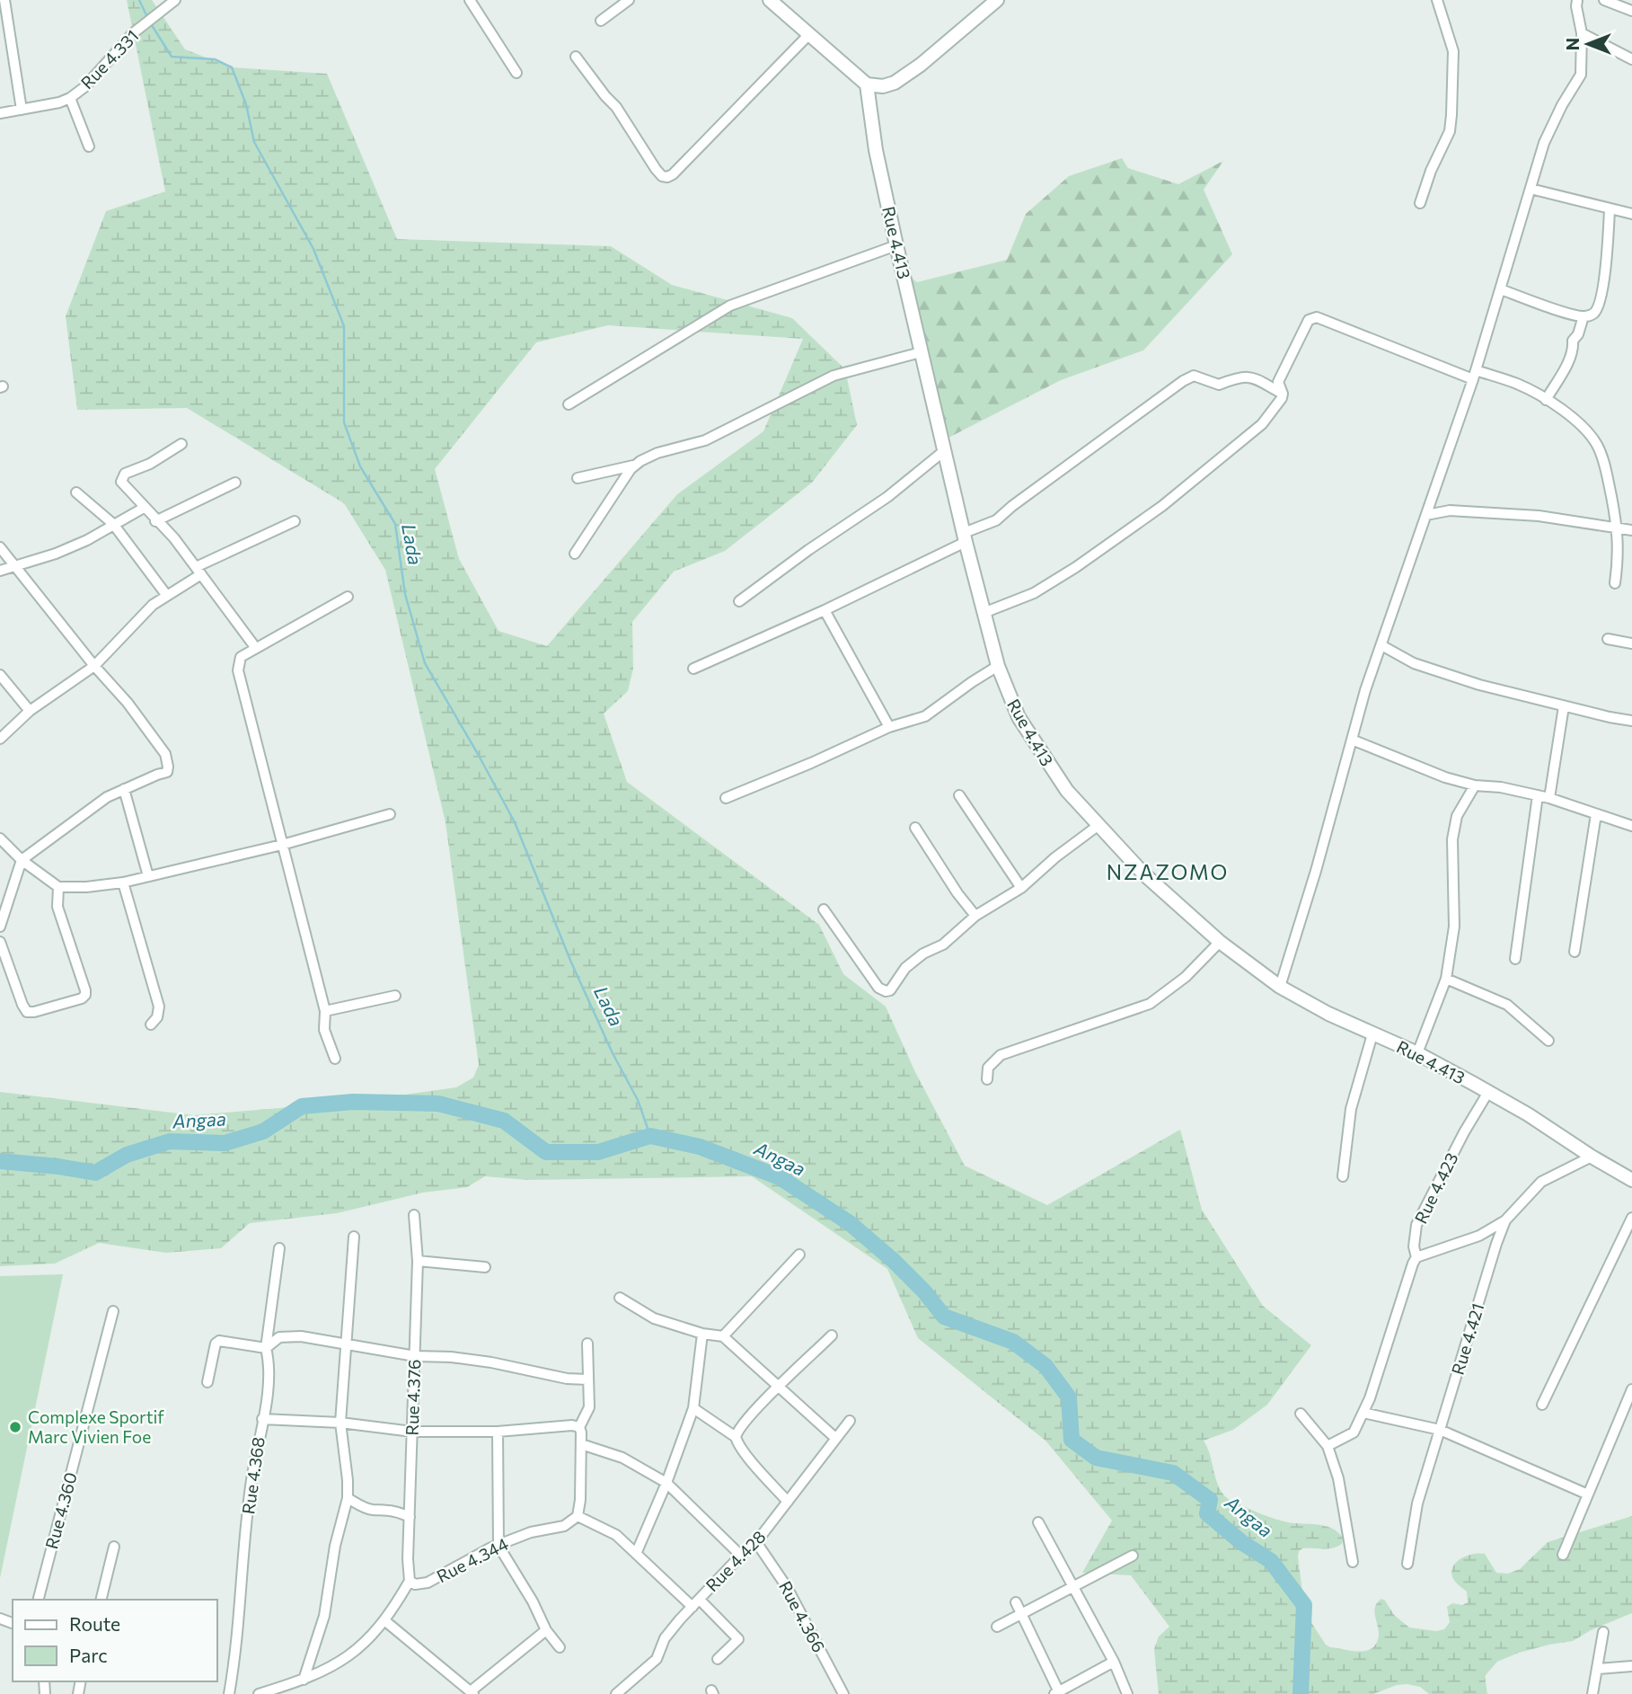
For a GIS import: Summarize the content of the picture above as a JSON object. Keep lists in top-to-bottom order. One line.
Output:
{"streets":{"street":["Rue 4.331","Rue 4.413","Rue 4.423","Rue 4.421","Rue 4.376","Rue 4.368","Rue 4.360","Rue 4.344","Rue 4.428","Rue 4.366"]},"crossings":[["Rue 4.413","Rue 4.423"],["Rue 4.413","Rue 4.421"],["Rue 4.376","Rue 4.344"],["Rue 4.428","Rue 4.366"]],"districts":["NZAZOMO"],"water":["Lada","Angaa"],"places":["Complexe Sportif Marc Vivien Foe"],"legend":["Route","Parc"],"north":"left"}
